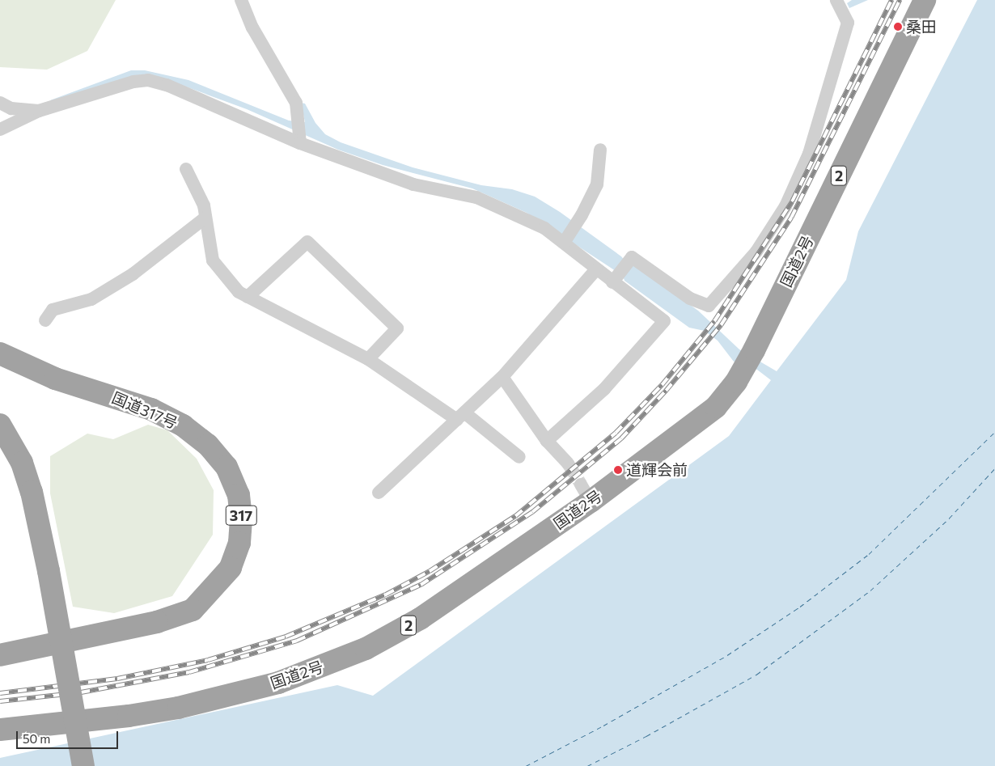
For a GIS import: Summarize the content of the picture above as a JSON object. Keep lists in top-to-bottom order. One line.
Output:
{"streets":{"highway":["2","国道2号","国道317号","317"]},"places":["桑田","道輝会前"],"scale_bar":"50 m"}
